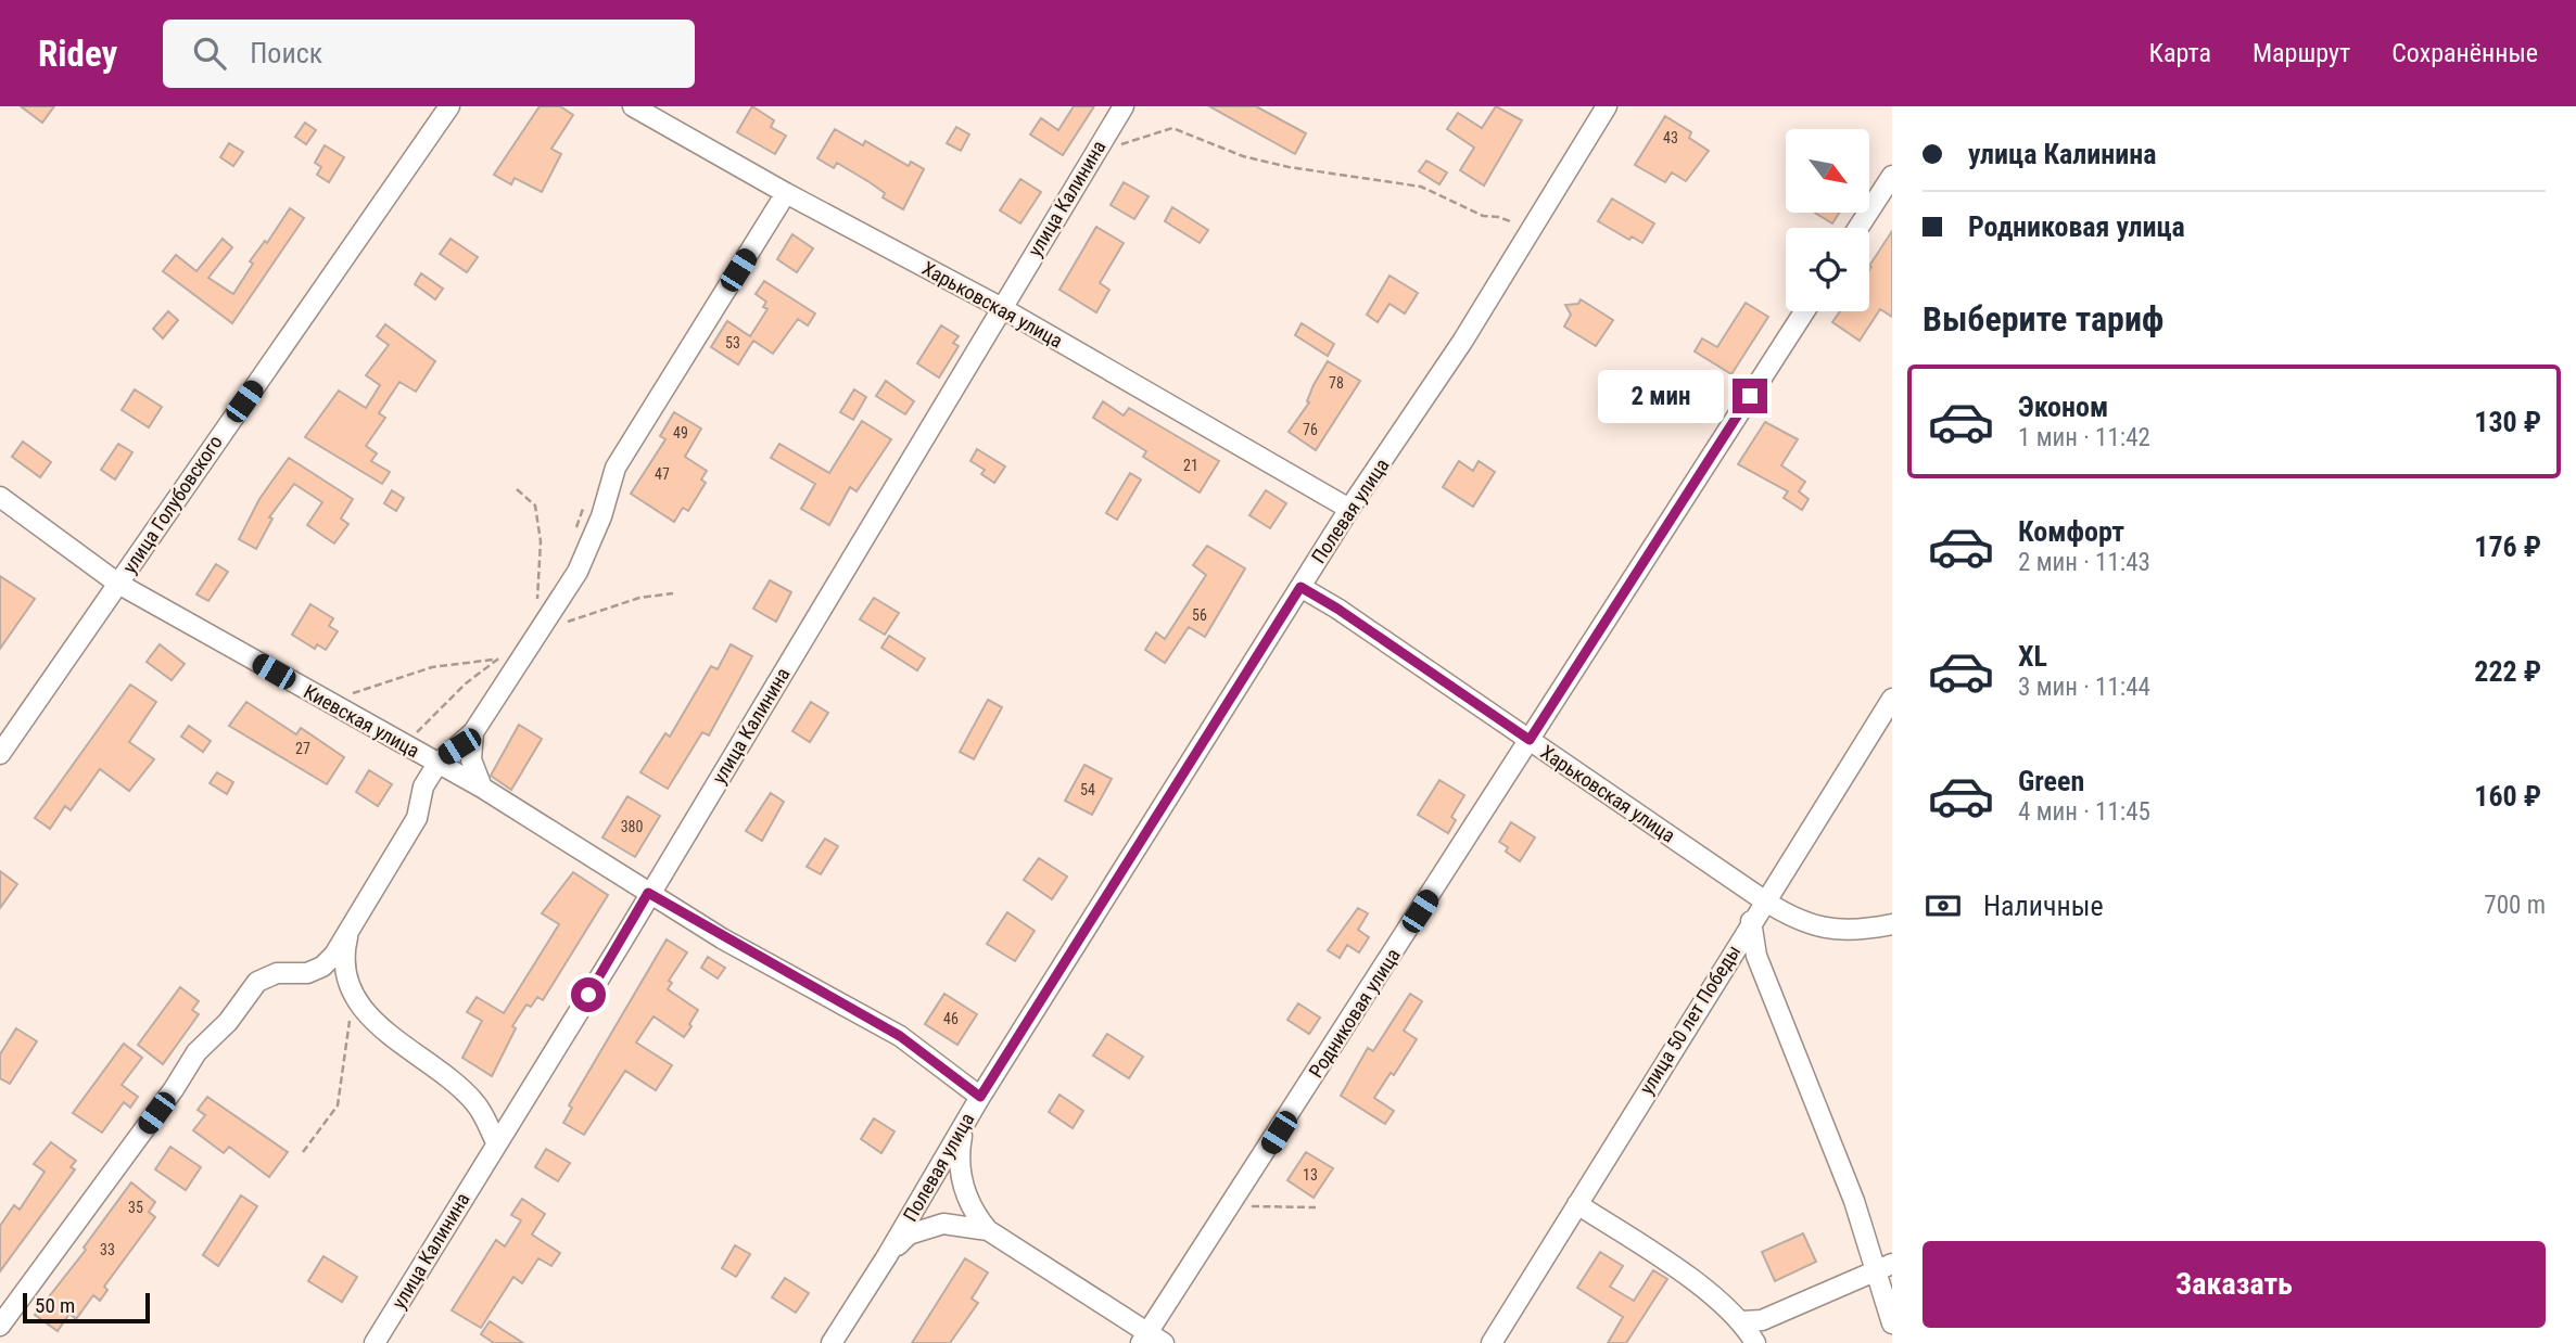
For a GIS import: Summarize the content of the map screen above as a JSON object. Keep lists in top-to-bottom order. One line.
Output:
{"streets":{"street":["улица Калинина","Харьковская улица","улица Голубовского","Полевая улица","Киевская улица","Родниковая улица","улица 50 лет Победы"]},"crossings":[["улица Калинина","Харьковская улица"],["улица Калинина","Киевская улица"],["Харьковская улица","Полевая улица"],["Харьковская улица","Родниковая улица"],["Харьковская улица","улица 50 лет Победы"],["улица Голубовского","Киевская улица"],["Полевая улица","Киевская улица"]],"house_numbers":["43","53","78","76","49","21","47","56","27","54","380","46","13","35","33"],"scale_bar":"50 m","north":"bottom right","page":{"header":"Ridey","search":"Поиск","nav":["Карта","Маршрут","Сохранённые"],"banner":["улица Калинина","Родниковая улица"],"heading":"Выберите тариф","list":[{"name":"Эконом","note":"1 мин · 11:42","value":"130 ₽"},{"name":"Комфорт","note":"2 мин · 11:43","value":"176 ₽"},{"name":"XL","note":"3 мин · 11:44","value":"222 ₽"},{"name":"Green","note":"4 мин · 11:45","value":"160 ₽"}],"bubble":"2 мин","pay":["Наличные","700 m"],"buttons":"Заказать","scale":"50 m"}}
